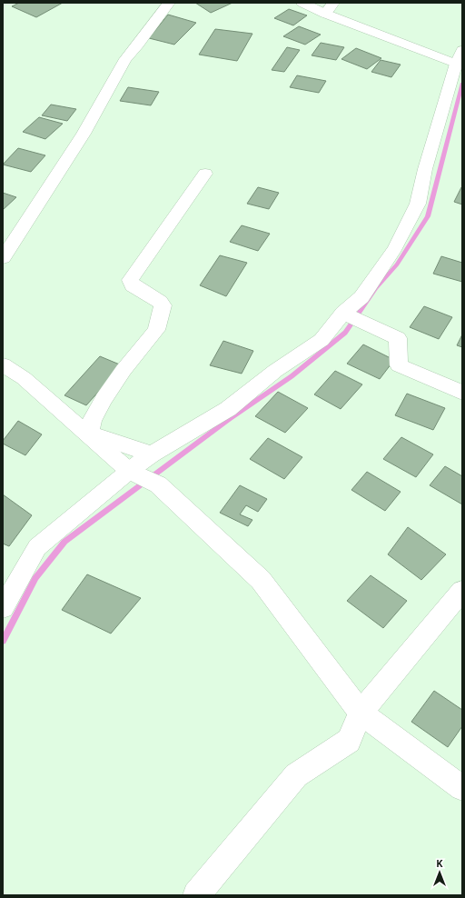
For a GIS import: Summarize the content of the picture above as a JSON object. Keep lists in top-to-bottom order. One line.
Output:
{"north":"top"}
